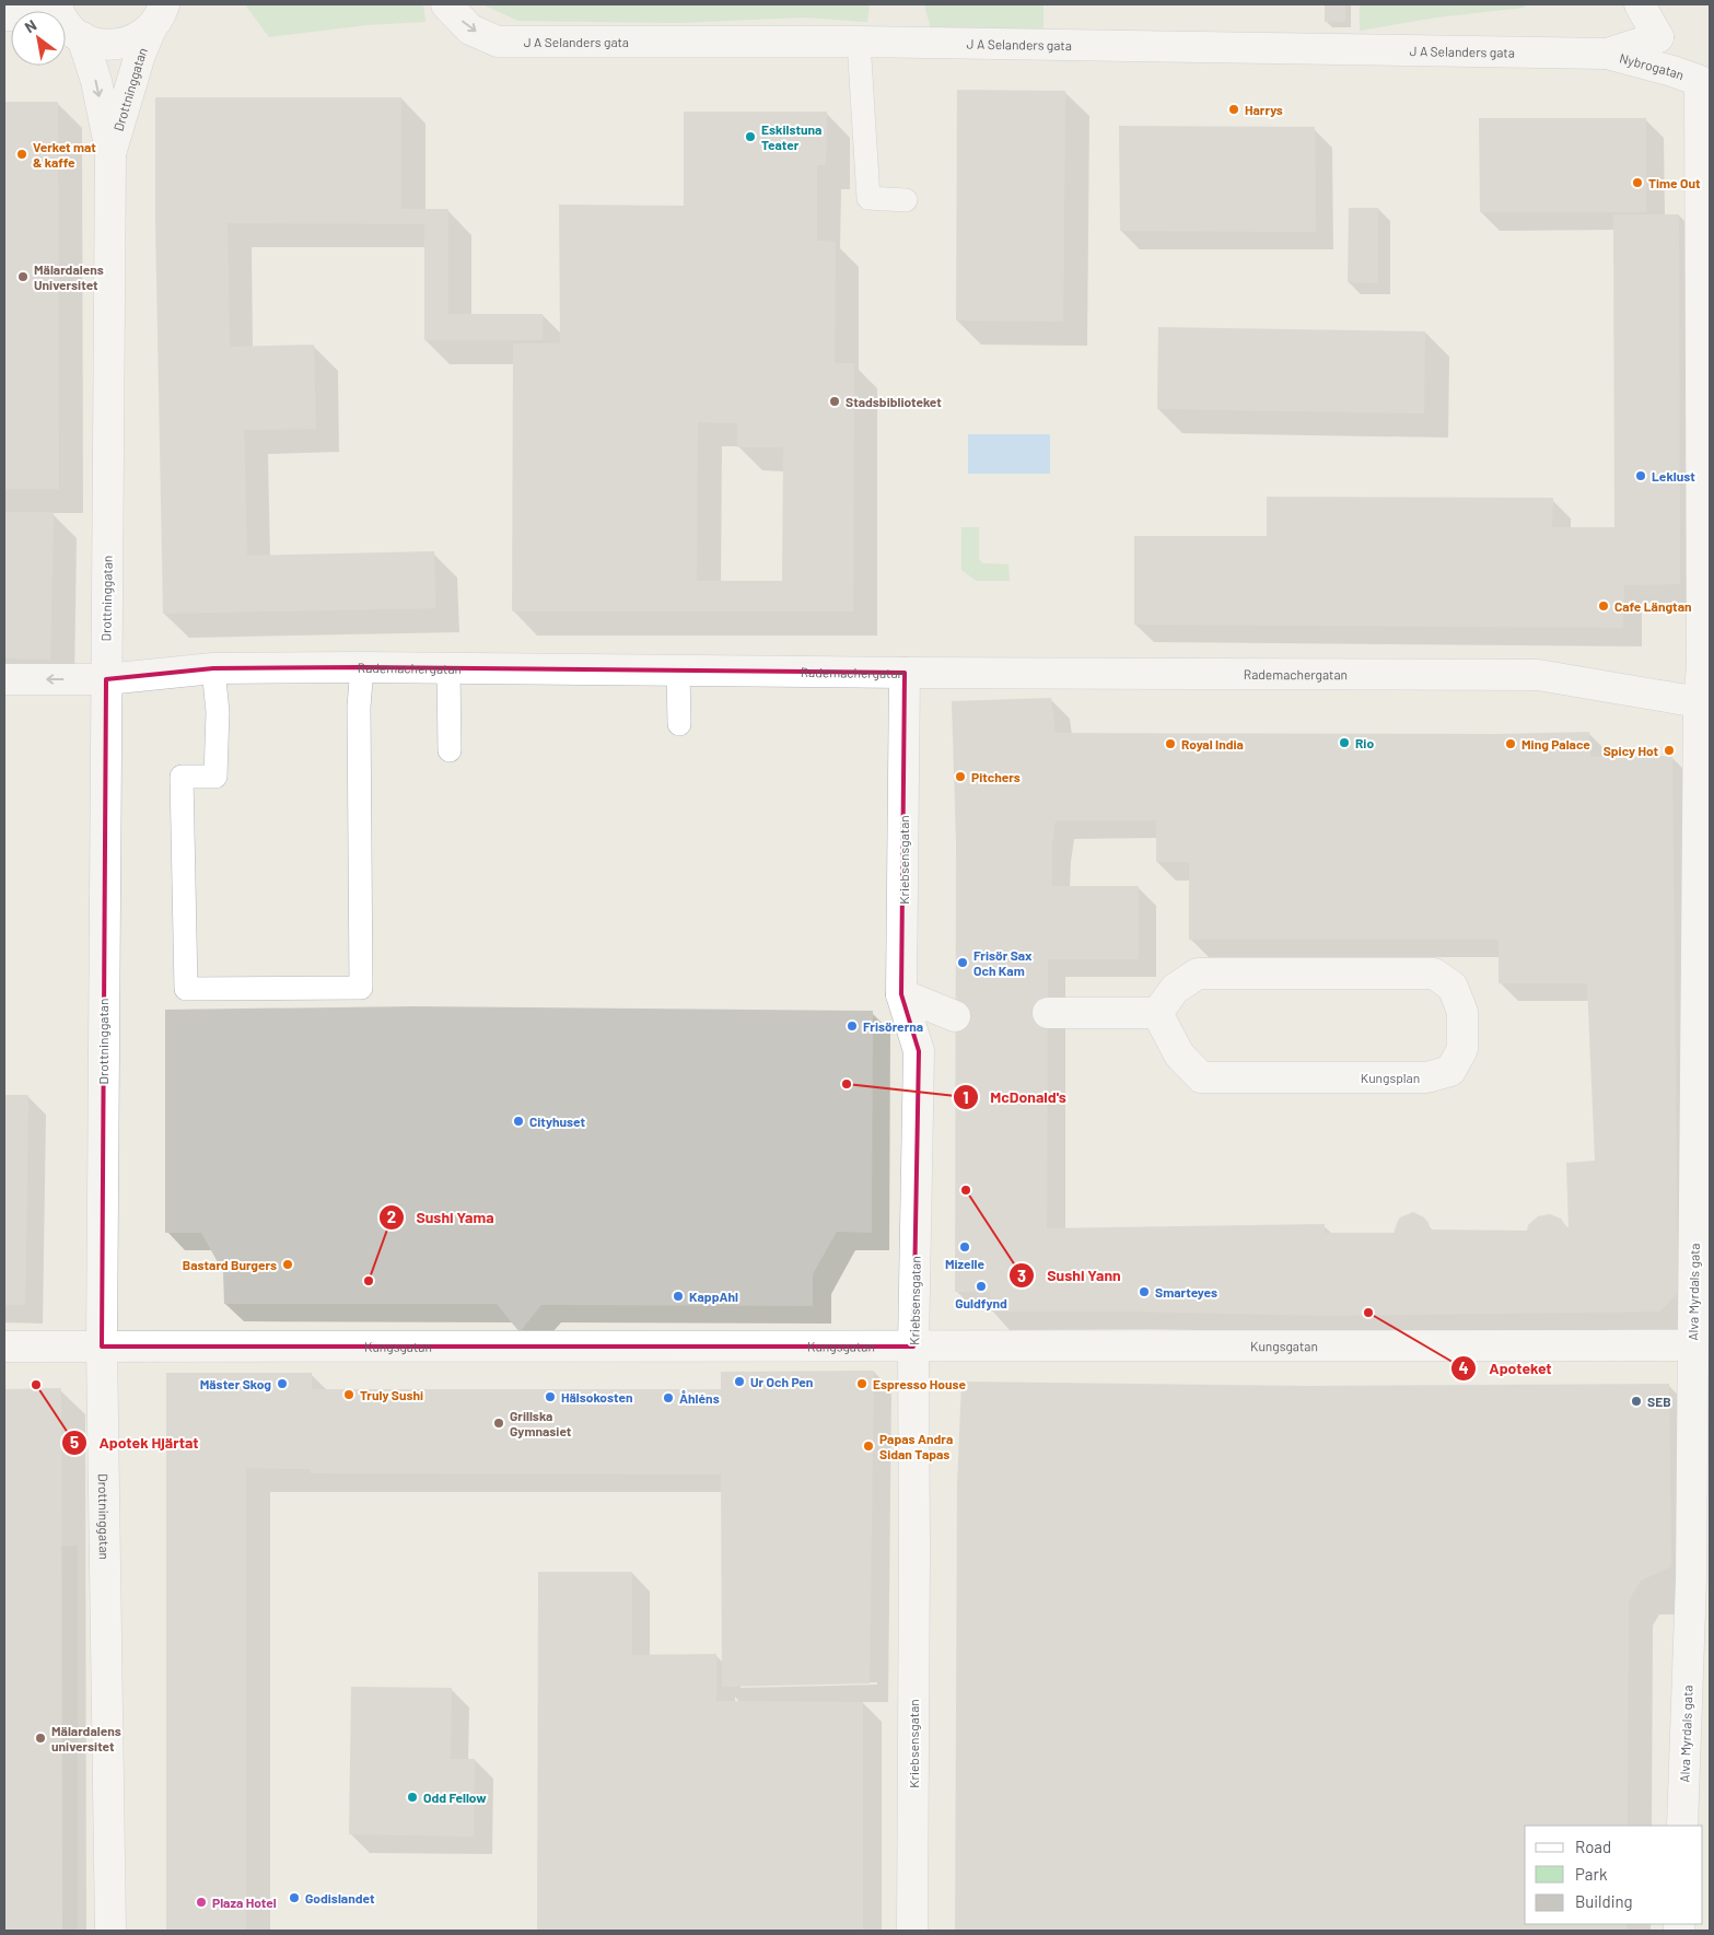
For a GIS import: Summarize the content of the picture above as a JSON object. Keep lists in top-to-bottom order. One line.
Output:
{"streets":{"street":["J A Selanders gata","Nybrogatan","Drottninggatan","Rademachergatan","Kriebsensgatan","Kungsplan","Alva Myrdals gata","Kungsgatan"]},"crossings":[["J A Selanders gata","Nybrogatan"],["Nybrogatan","Rademachergatan"],["Nybrogatan","Alva Myrdals gata"],["Drottninggatan","Rademachergatan"],["Drottninggatan","Kungsgatan"],["Rademachergatan","Kriebsensgatan"],["Kriebsensgatan","Kungsgatan"]],"one_way":["J A Selanders gata"],"places":["Harrys","Eskilstuna Teater","Verket mat & kaffe","Time Out","Mälardalens Universitet","Stadsbiblioteket","Leklust","Cafe Längtan","Rio","Royal India","Ming Palace","Spicy Hot","Pitchers","Frisör Sax Och Kam","Frisörerna","McDonald's","Cityhuset","Sushi Yann","Mizelle","Bastard Burgers","Sushi Yama","Guldfynd","Smarteyes","KappAhl","Apoteket","Ur Och Pen","Mäster Skog","Espresso House","Apotek Hjärtat","Truly Sushi","Hälsokosten","Åhléns","SEB","Grillska Gymnasiet","Papas Andra Sidan Tapas","Mälardalens universitet","Odd Fellow","Godislandet","Plaza Hotel"],"legend":["Road","Park","Building"],"north":"top left"}
